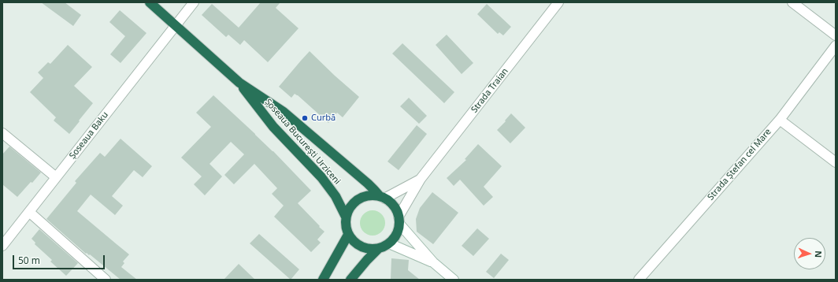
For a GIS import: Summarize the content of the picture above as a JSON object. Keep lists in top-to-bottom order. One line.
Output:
{"streets":{"highway":["Șoseaua București Urziceni"],"street":["Strada Traian","Șoseaua Baku","Strada Ștefan cel Mare"]},"crossings":[["Strada Traian","Șoseaua București Urziceni"],["Șoseaua Baku","Șoseaua București Urziceni"]],"places":["Curbă"],"scale_bar":"50 m","north":"right"}
